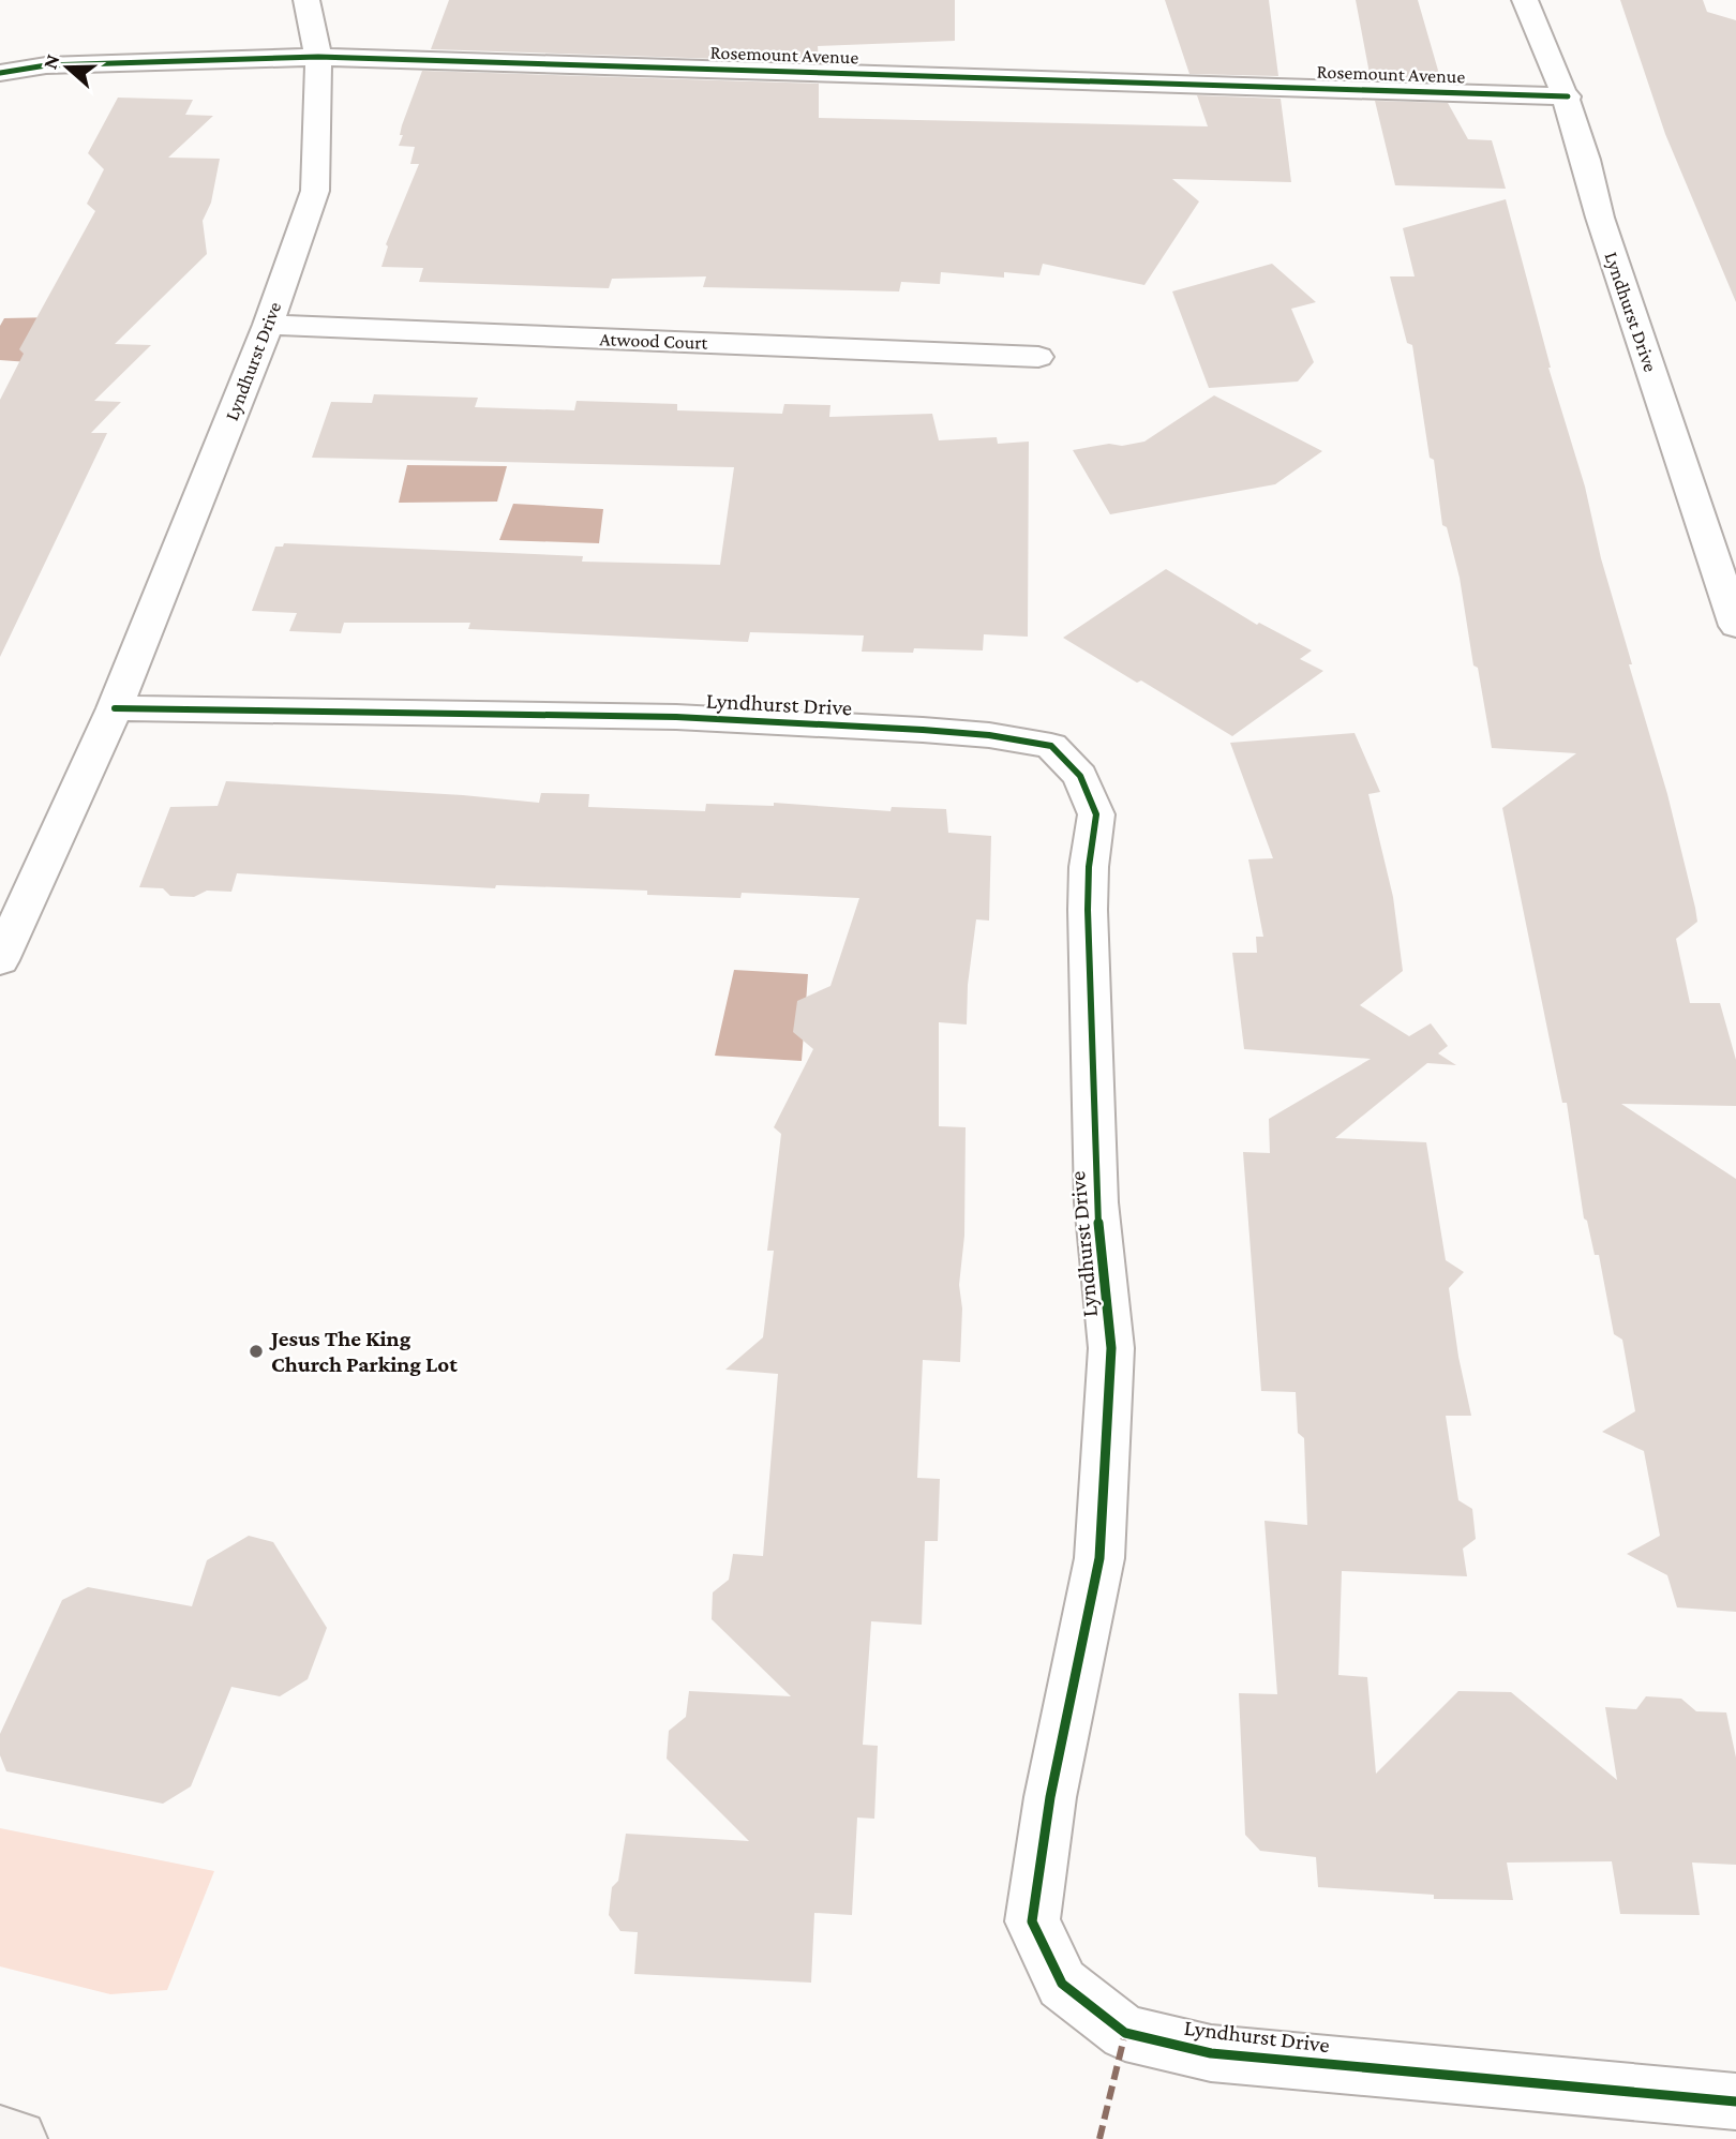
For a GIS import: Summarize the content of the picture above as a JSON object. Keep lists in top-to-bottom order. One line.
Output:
{"streets":{"street":["Rosemount Avenue","Lyndhurst Drive","Atwood Court"]},"crossings":[["Rosemount Avenue","Lyndhurst Drive"],["Lyndhurst Drive","Atwood Court"]],"places":["Jesus The King Church Parking Lot"],"north":"left"}
